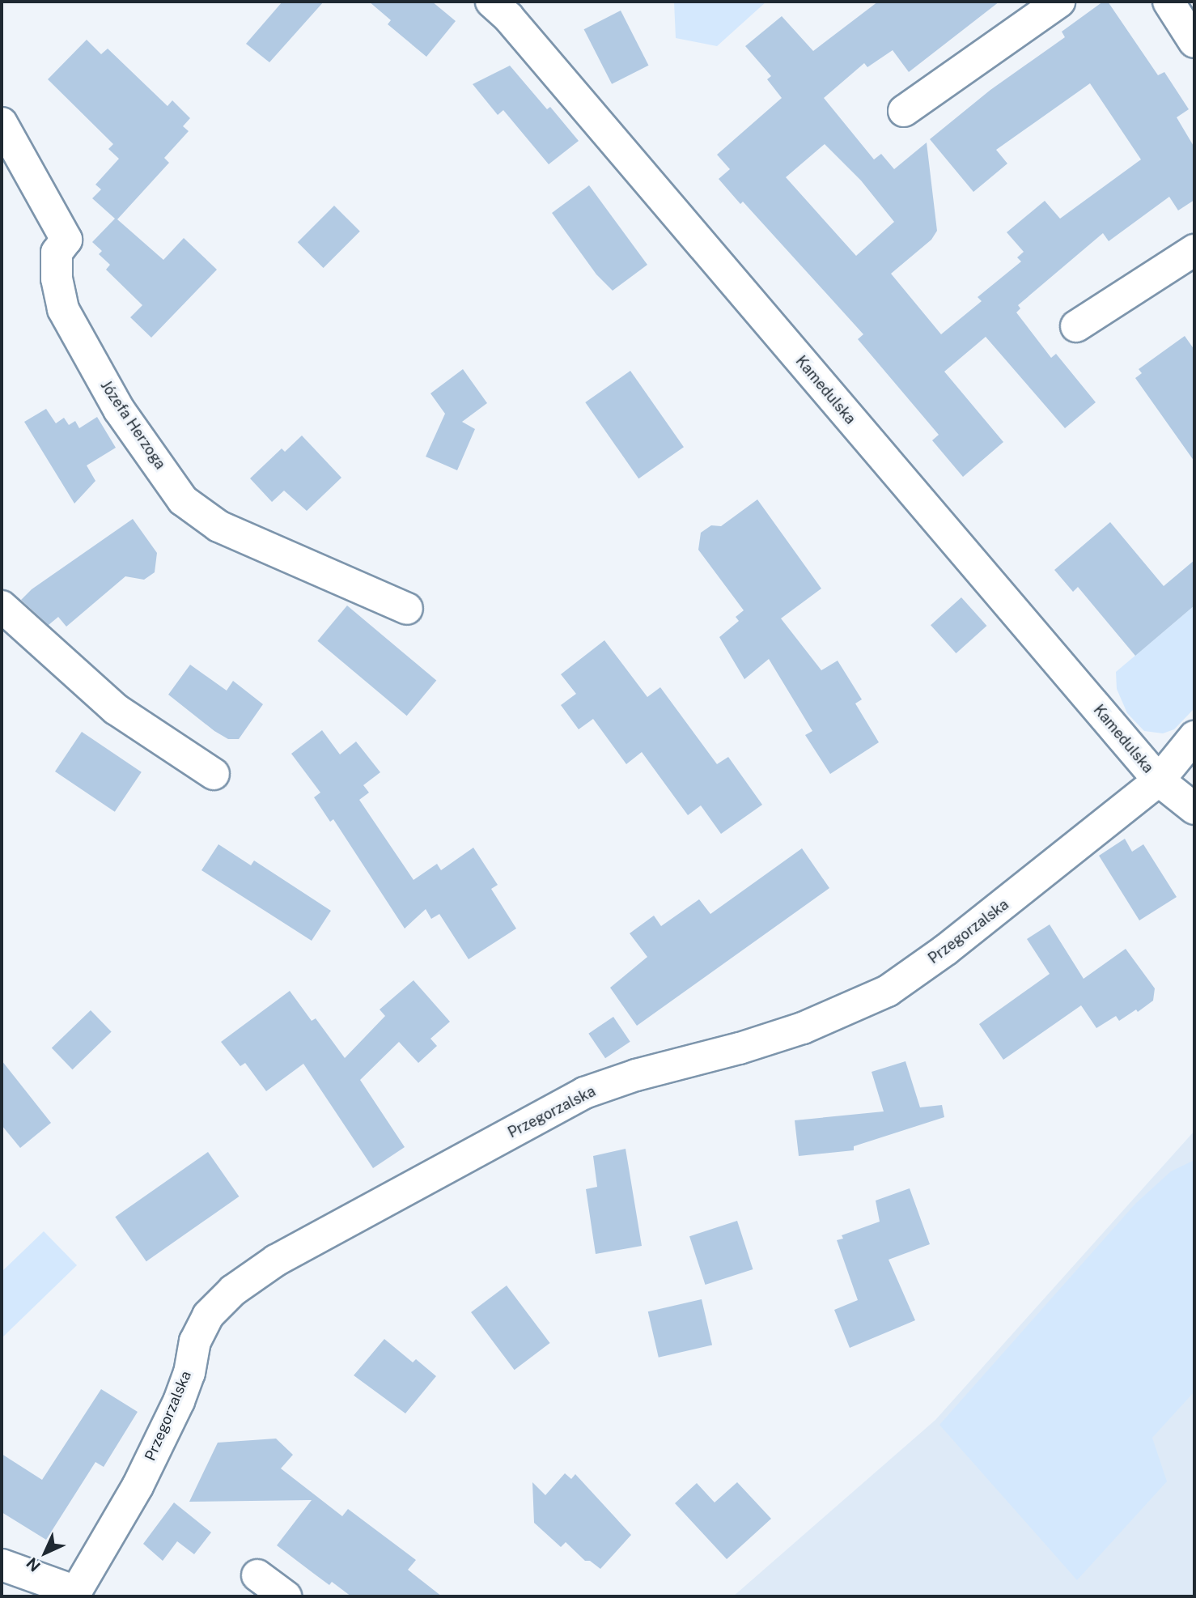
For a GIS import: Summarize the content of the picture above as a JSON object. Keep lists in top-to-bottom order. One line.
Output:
{"streets":{"street":["Kamedulska","Józefa Herzoga","Przegorzalska"]},"crossings":[["Kamedulska","Przegorzalska"]],"north":"bottom left"}
